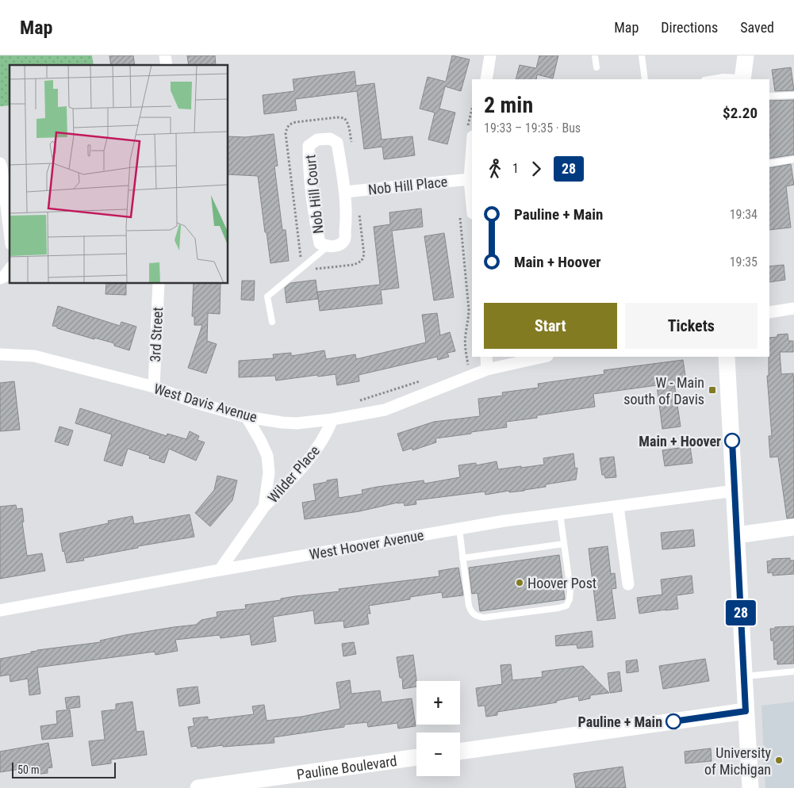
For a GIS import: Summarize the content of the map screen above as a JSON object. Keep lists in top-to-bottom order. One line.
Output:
{"streets":{"street":["Nob Hill Place","Nob Hill Court","3rd Street","West Davis Avenue","Wilder Place","West Hoover Avenue","Pauline Boulevard"]},"crossings":[["Nob Hill Place","Nob Hill Court"],["3rd Street","West Davis Avenue"],["West Davis Avenue","Wilder Place"],["Wilder Place","West Hoover Avenue"]],"places":{"transit":["W - Main south of Davis"],"other":["Main + Hoover","Hoover Post","Pauline + Main","University of Michigan"]},"lines":["bus line 28"],"scale_bar":"50 m","page":{"header":"Map","nav":["Map","Directions","Saved"],"on_map":"28","heading":["2 min","19:33 – 19:35 · Bus","$2.20"],"legs":["1","28"],"list":[{"name":"Pauline + Main","value":"19:34"},{"name":"Main + Hoover","value":"19:35"}],"buttons":["Start","Tickets"],"map_buttons":["+","−"],"scale":"50 m"}}
